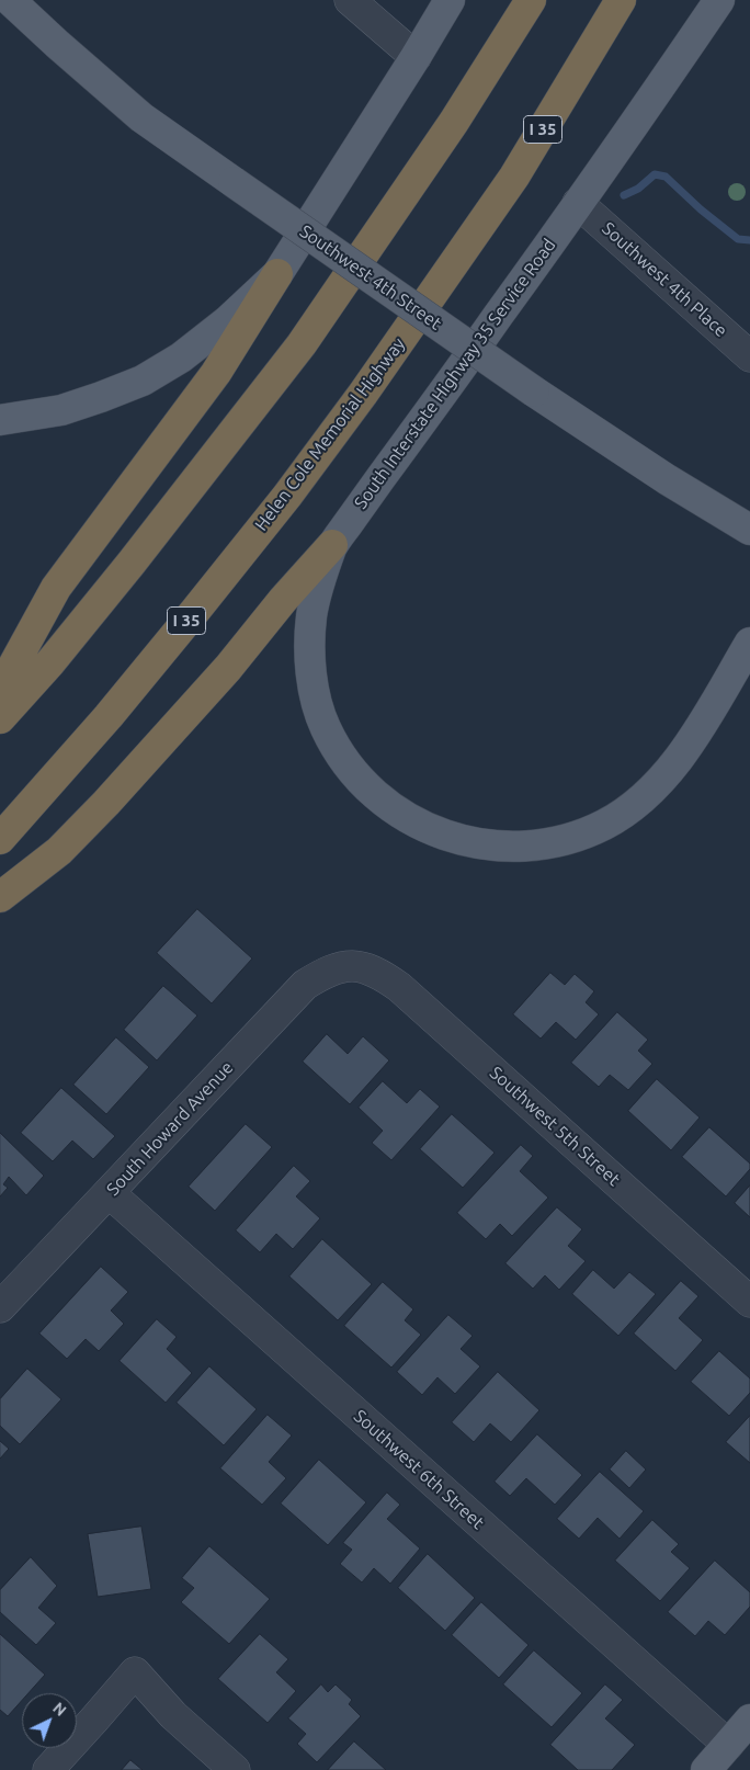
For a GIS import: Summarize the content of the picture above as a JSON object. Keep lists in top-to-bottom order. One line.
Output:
{"streets":{"highway":["I 35","Helen Cole Memorial Highway"],"main road":["Southwest 4th Street","South Interstate Highway 35 Service Road"],"street":["Southwest 4th Place","Southwest 5th Street","South Howard Avenue","Southwest 6th Street"]},"crossings":[["Southwest 4th Place","South Interstate Highway 35 Service Road"],["Southwest 5th Street","South Howard Avenue"],["South Howard Avenue","Southwest 6th Street"]],"north":"top right"}
